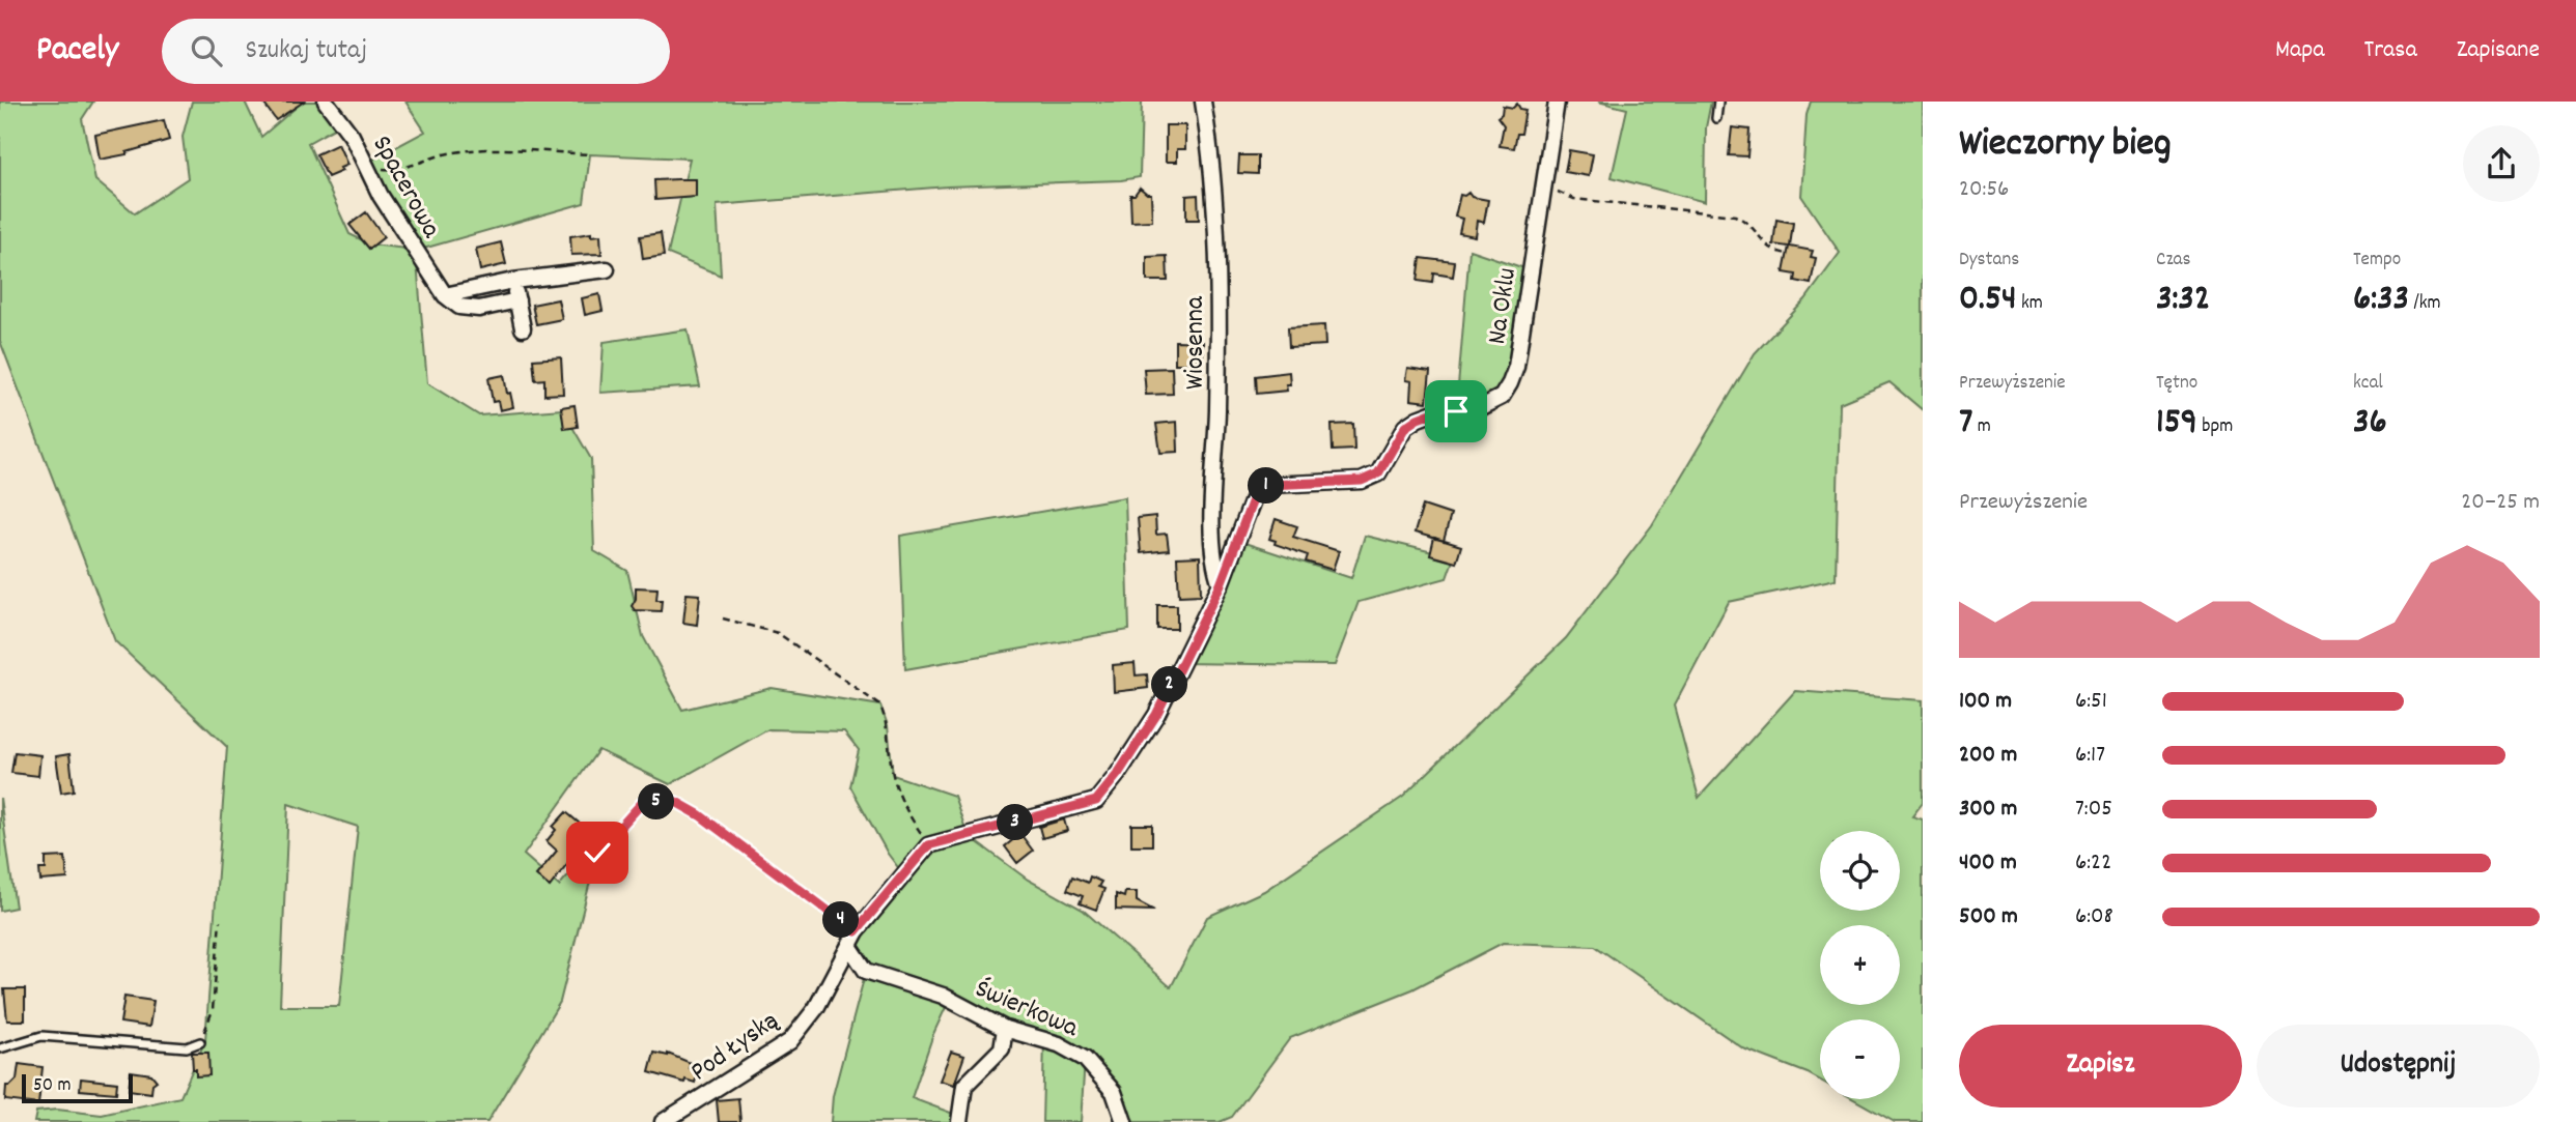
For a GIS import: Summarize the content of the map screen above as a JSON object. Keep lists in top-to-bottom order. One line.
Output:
{"streets":{"street":["Spacerowa","Na Oklu","Wiosenna","Świerkowa","Pod Łyską"]},"crossings":[["Na Oklu","Wiosenna"],["Świerkowa","Pod Łyską"]],"scale_bar":"50 m","page":{"header":"Pacely","search":"Szukaj tutaj","nav":["Mapa","Trasa","Zapisane"],"heading":["Wieczorny bieg","20:56"],"stats":[["Dystans","0.54 km"],["Czas","3:32"],["Tempo","6:33 /km"],["Przewyższenie","7 m"],["Tętno","159 bpm"],["kcal","36"]],"pins":["1","2","5","3","4"],"chart":["Przewyższenie","20–25 m"],"list":[{"name":"100 m","note":"6:51"},{"name":"200 m","note":"6:17"},{"name":"300 m","note":"7:05"},{"name":"400 m","note":"6:22"},{"name":"500 m","note":"6:08"}],"map_buttons":["+","−"],"buttons":["Zapisz","Udostępnij"],"scale":"50 m"}}
